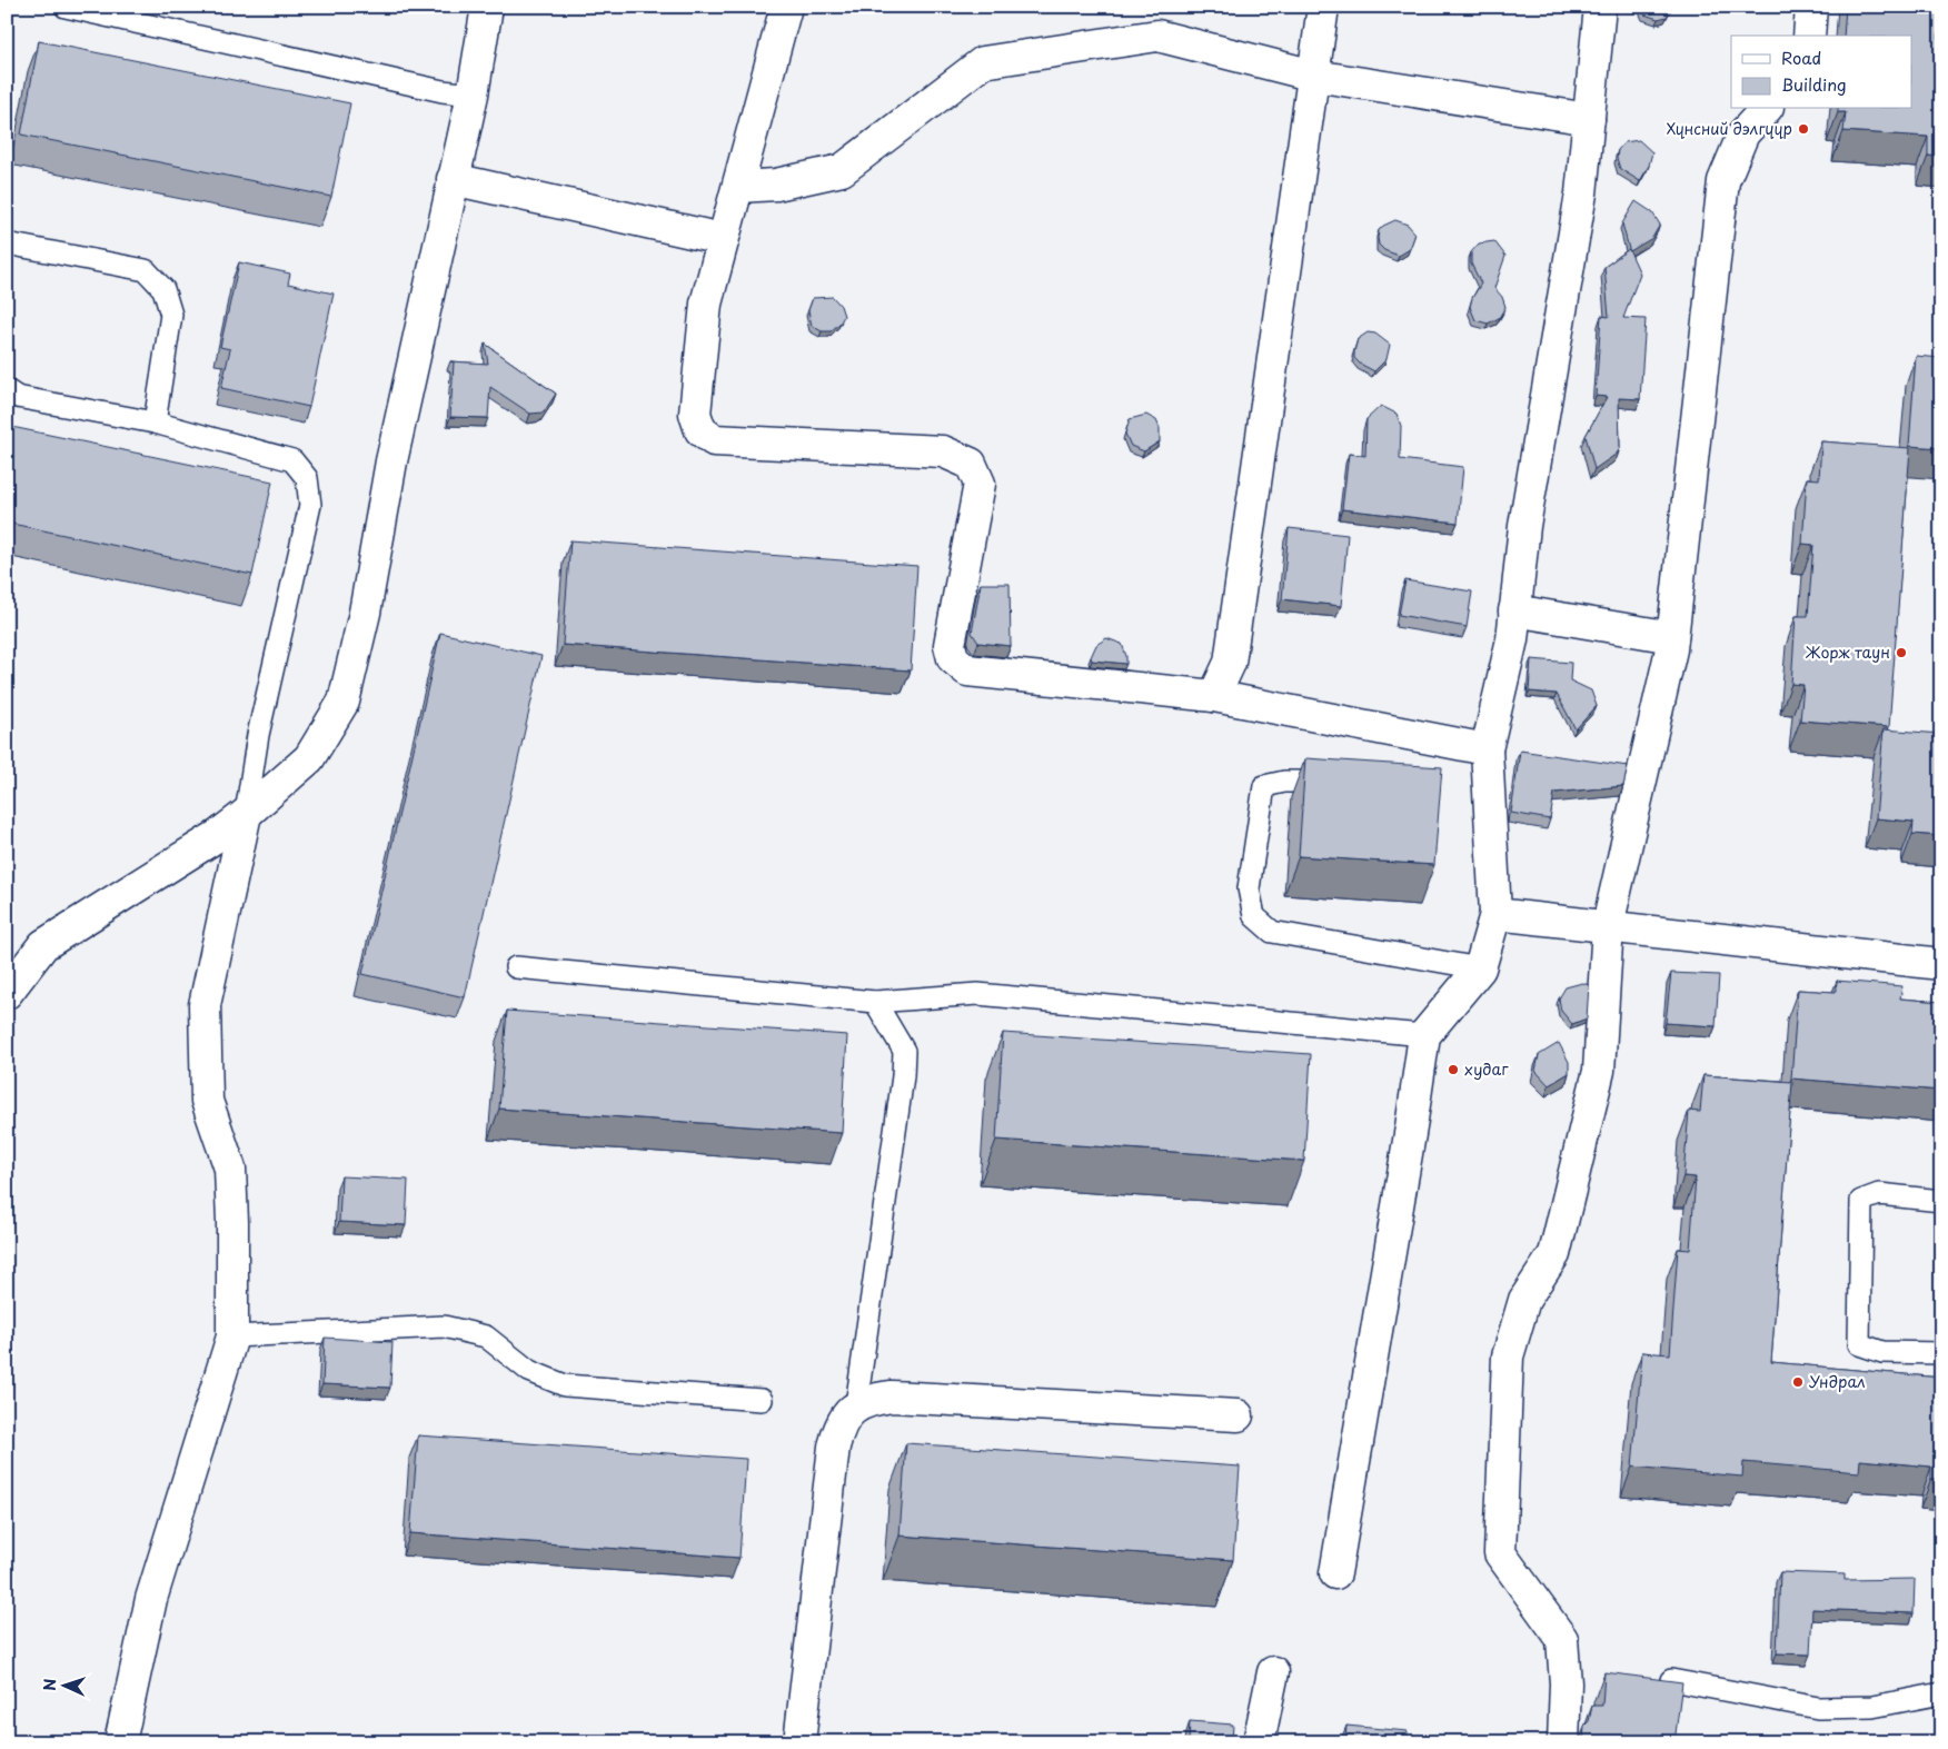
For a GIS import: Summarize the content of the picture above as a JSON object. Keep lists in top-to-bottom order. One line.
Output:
{"places":["Хүнсний дэлгүүр","Жорж таун","худаг","Ундрал"],"legend":["Road","Building"],"north":"left"}
